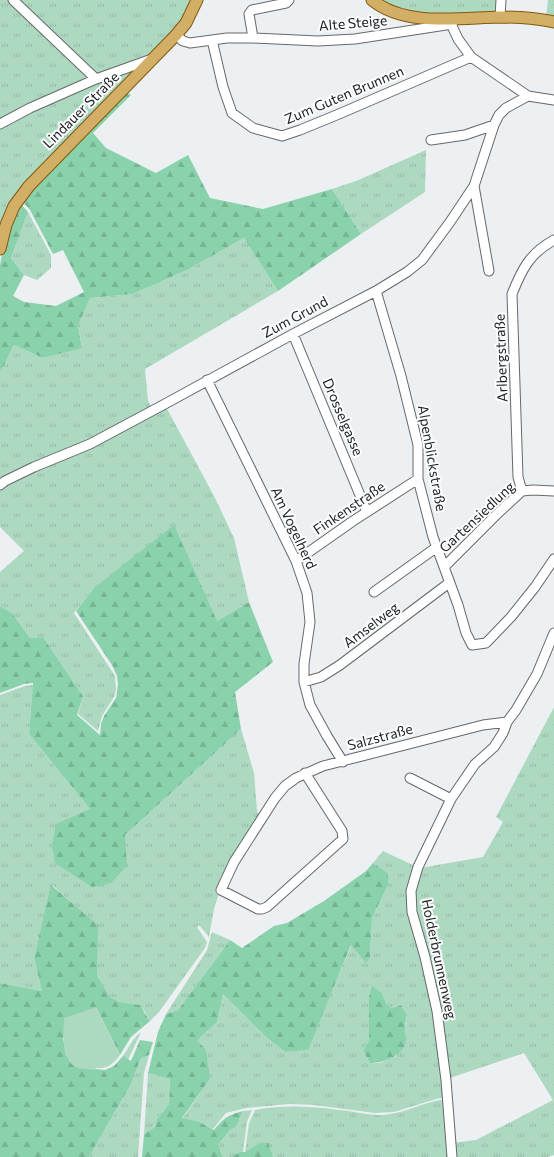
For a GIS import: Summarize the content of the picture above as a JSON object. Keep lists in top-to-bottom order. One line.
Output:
{"streets":{"main road":["Lindauer Straße"],"street":["Alte Steige","Zum Guten Brunnen","Zum Grund","Arlbergstraße","Drosselgasse","Alpenblickstraße","Finkenstraße","Gartensiedlung","Am Vogelherd","Amselweg","Salzstraße","Holderbrunnenweg"]},"crossings":[["Alte Steige","Zum Guten Brunnen"],["Alte Steige","Lindauer Straße"],["Zum Grund","Drosselgasse"],["Zum Grund","Alpenblickstraße"],["Zum Grund","Am Vogelherd"],["Arlbergstraße","Gartensiedlung"],["Drosselgasse","Finkenstraße"],["Alpenblickstraße","Finkenstraße"],["Alpenblickstraße","Gartensiedlung"],["Alpenblickstraße","Amselweg"],["Finkenstraße","Am Vogelherd"],["Am Vogelherd","Amselweg"],["Am Vogelherd","Salzstraße"],["Salzstraße","Holderbrunnenweg"]]}
